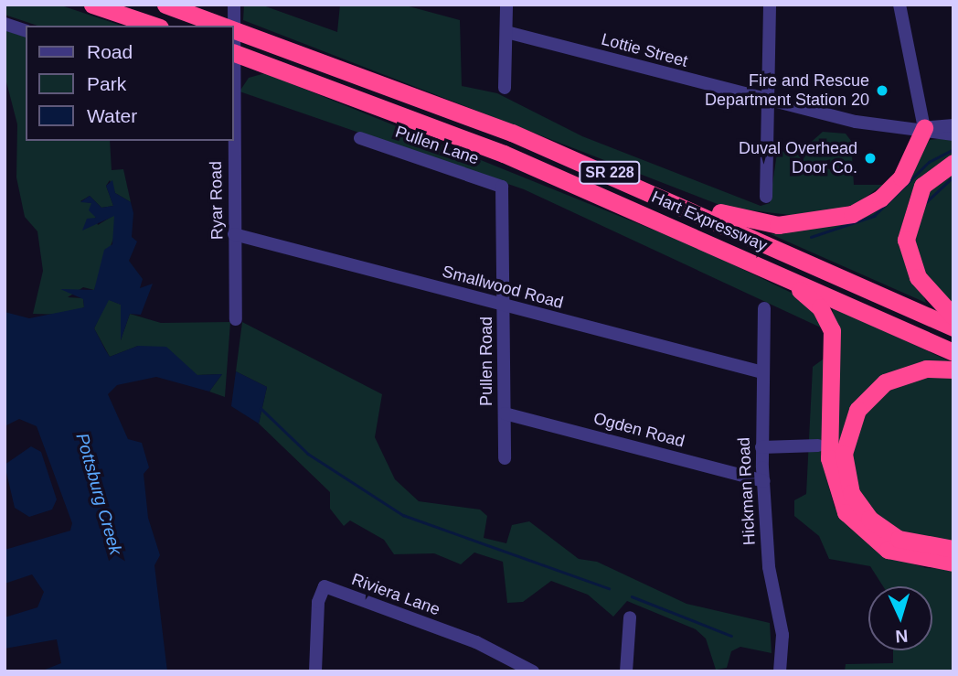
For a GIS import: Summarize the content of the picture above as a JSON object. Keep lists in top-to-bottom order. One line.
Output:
{"streets":{"highway":["SR 228","Hart Expressway"],"street":["Lottie Street","Pullen Lane","Ryar Road","Smallwood Road","Pullen Road","Ogden Road","Hickman Road","Riviera Lane"]},"crossings":[["Pullen Lane","Pullen Road"],["Ryar Road","Smallwood Road"],["Smallwood Road","Pullen Road"],["Smallwood Road","Hickman Road"],["Pullen Road","Ogden Road"],["Ogden Road","Hickman Road"]],"water":["Pottsburg Creek"],"places":["Fire and Rescue Department Station 20","Duval Overhead Door Co."],"legend":["Road","Park","Water"],"north":"bottom"}
